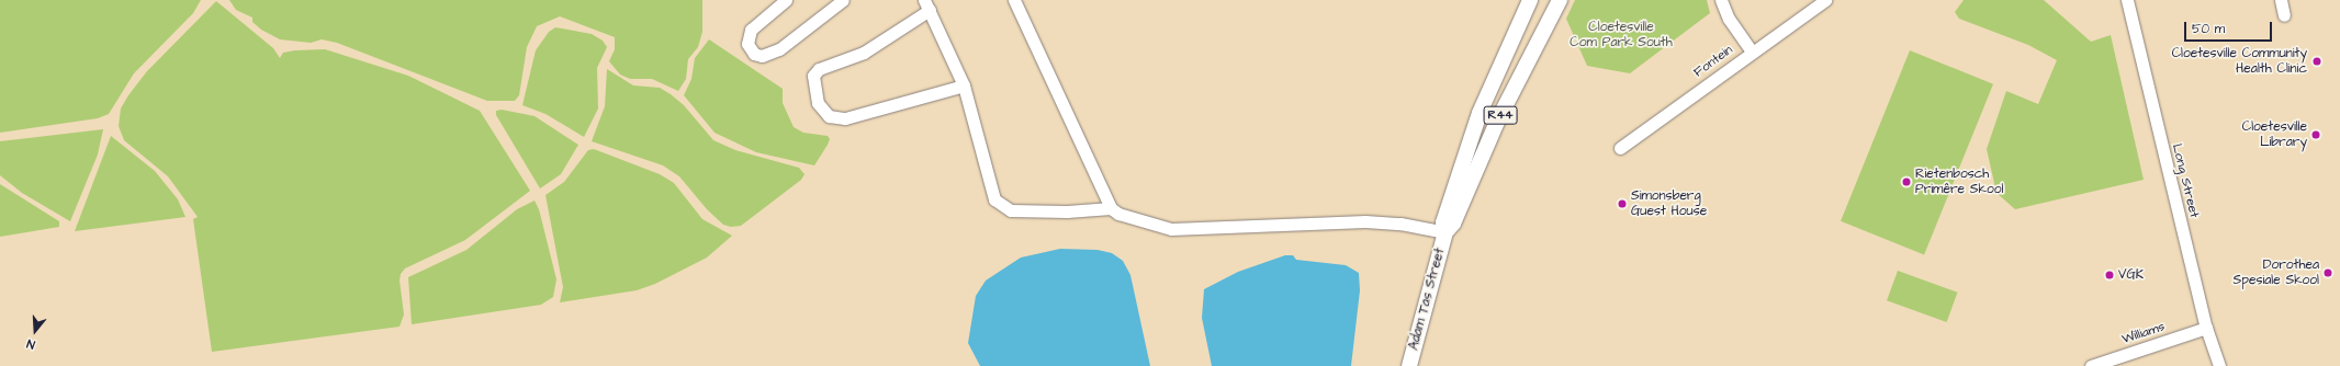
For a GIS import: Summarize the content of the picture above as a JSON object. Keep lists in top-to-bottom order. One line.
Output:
{"streets":{"main road":["R44","Adam Tas Street"],"street":["Fontein","Long Street","Williams"]},"crossings":[["Long Street","Williams"]],"parks":["Cloetesville Com Park South"],"places":["Cloetesville Community Health Clinic","Cloetesville Library","Rietenbosch Primêre Skool","Simonsberg Guest House","Dorothea Spesiale Skool","VGK"],"scale_bar":"50 m","north":"bottom"}
